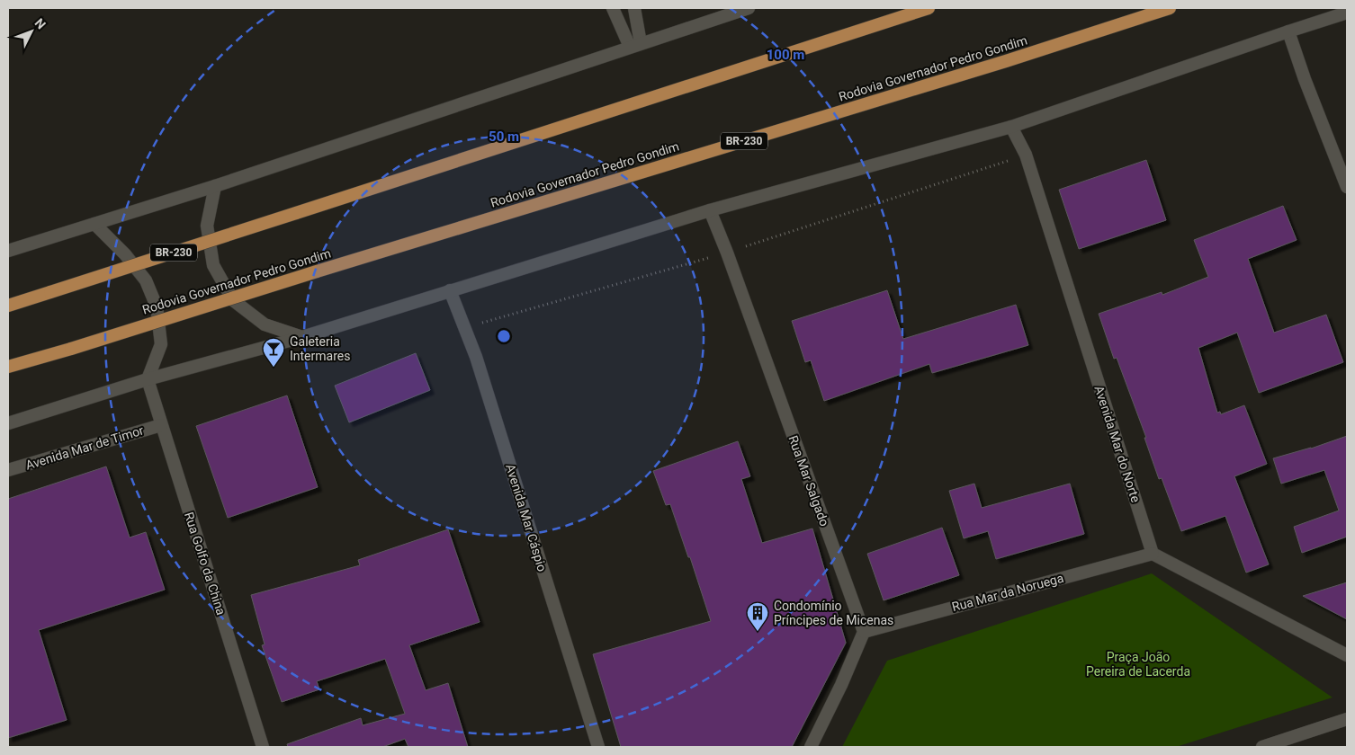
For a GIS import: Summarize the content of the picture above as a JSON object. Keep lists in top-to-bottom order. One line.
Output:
{"streets":{"highway":["Rodovia Governador Pedro Gondim","BR-230"],"street":["Avenida Mar do Norte","Avenida Mar de Timor","Rua Mar Salgado","Avenida Mar Cáspio","Rua Golfo da China","Rua Mar da Noruega"]},"crossings":[["Avenida Mar do Norte","Rua Mar da Noruega"],["Avenida Mar de Timor","Rua Golfo da China"],["Rua Mar Salgado","Rua Mar da Noruega"]],"parks":["Praça João Pereira de Lacerda"],"places":{"bar":["Galeteria Intermares"],"building":["Condomínio Príncipes de Micenas"]},"north":"top right","rings":["100 m","50 m"]}
